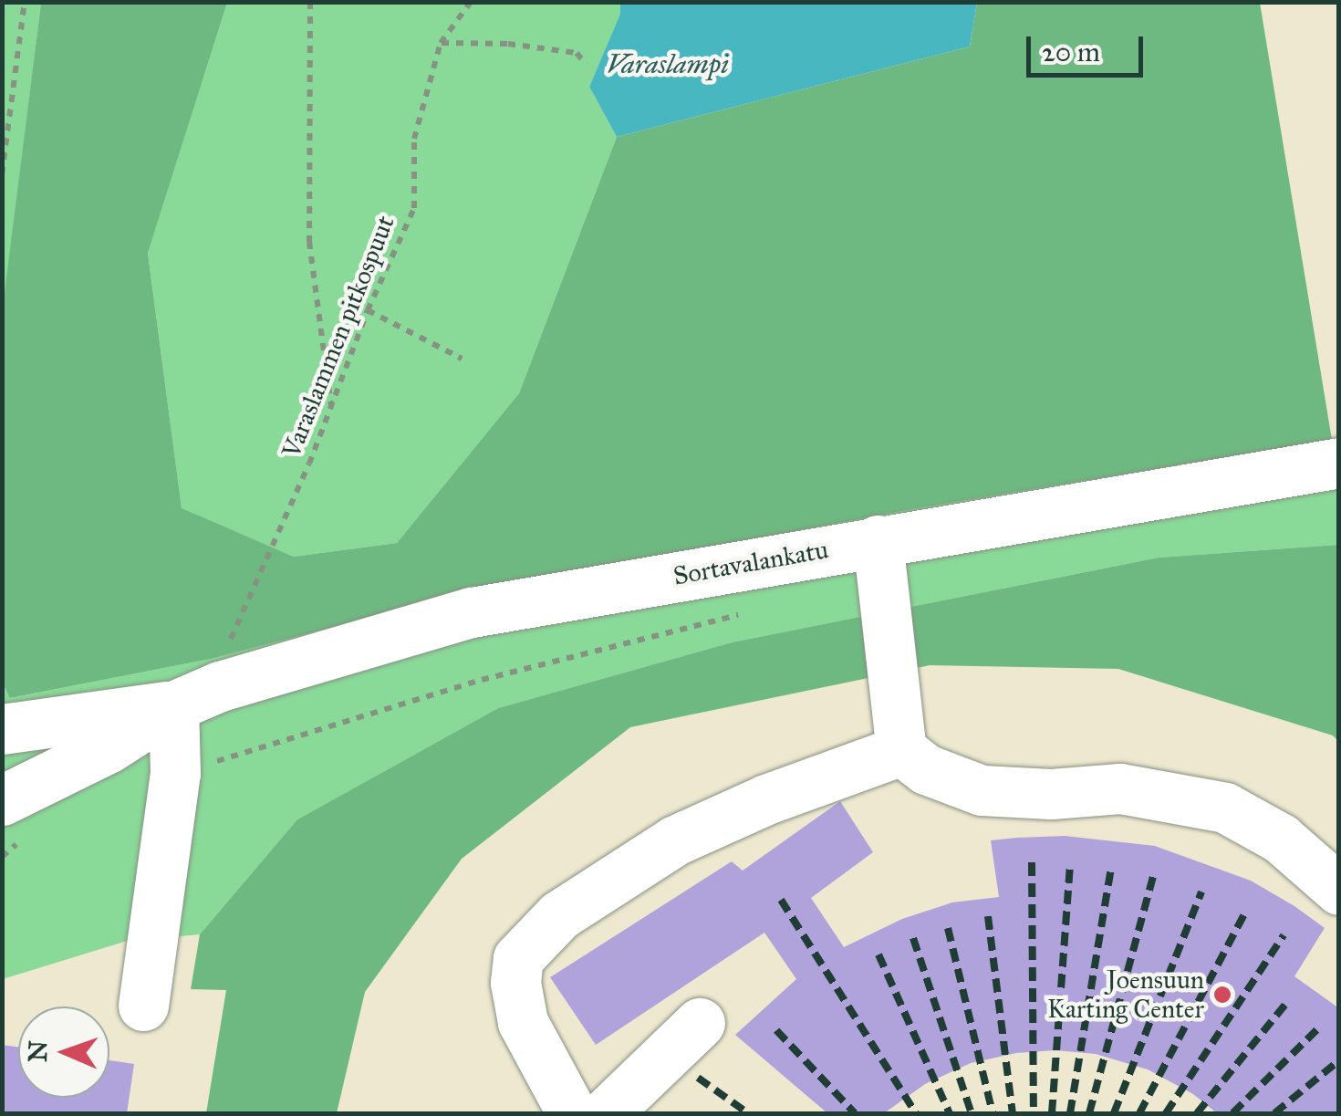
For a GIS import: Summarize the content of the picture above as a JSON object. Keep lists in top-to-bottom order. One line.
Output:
{"streets":{"street":["Sortavalankatu"],"path":["Varaslammen pitkospuut"]},"water":["Varaslampi"],"places":["Joensuun Karting Center"],"scale_bar":"20 m","north":"left"}
